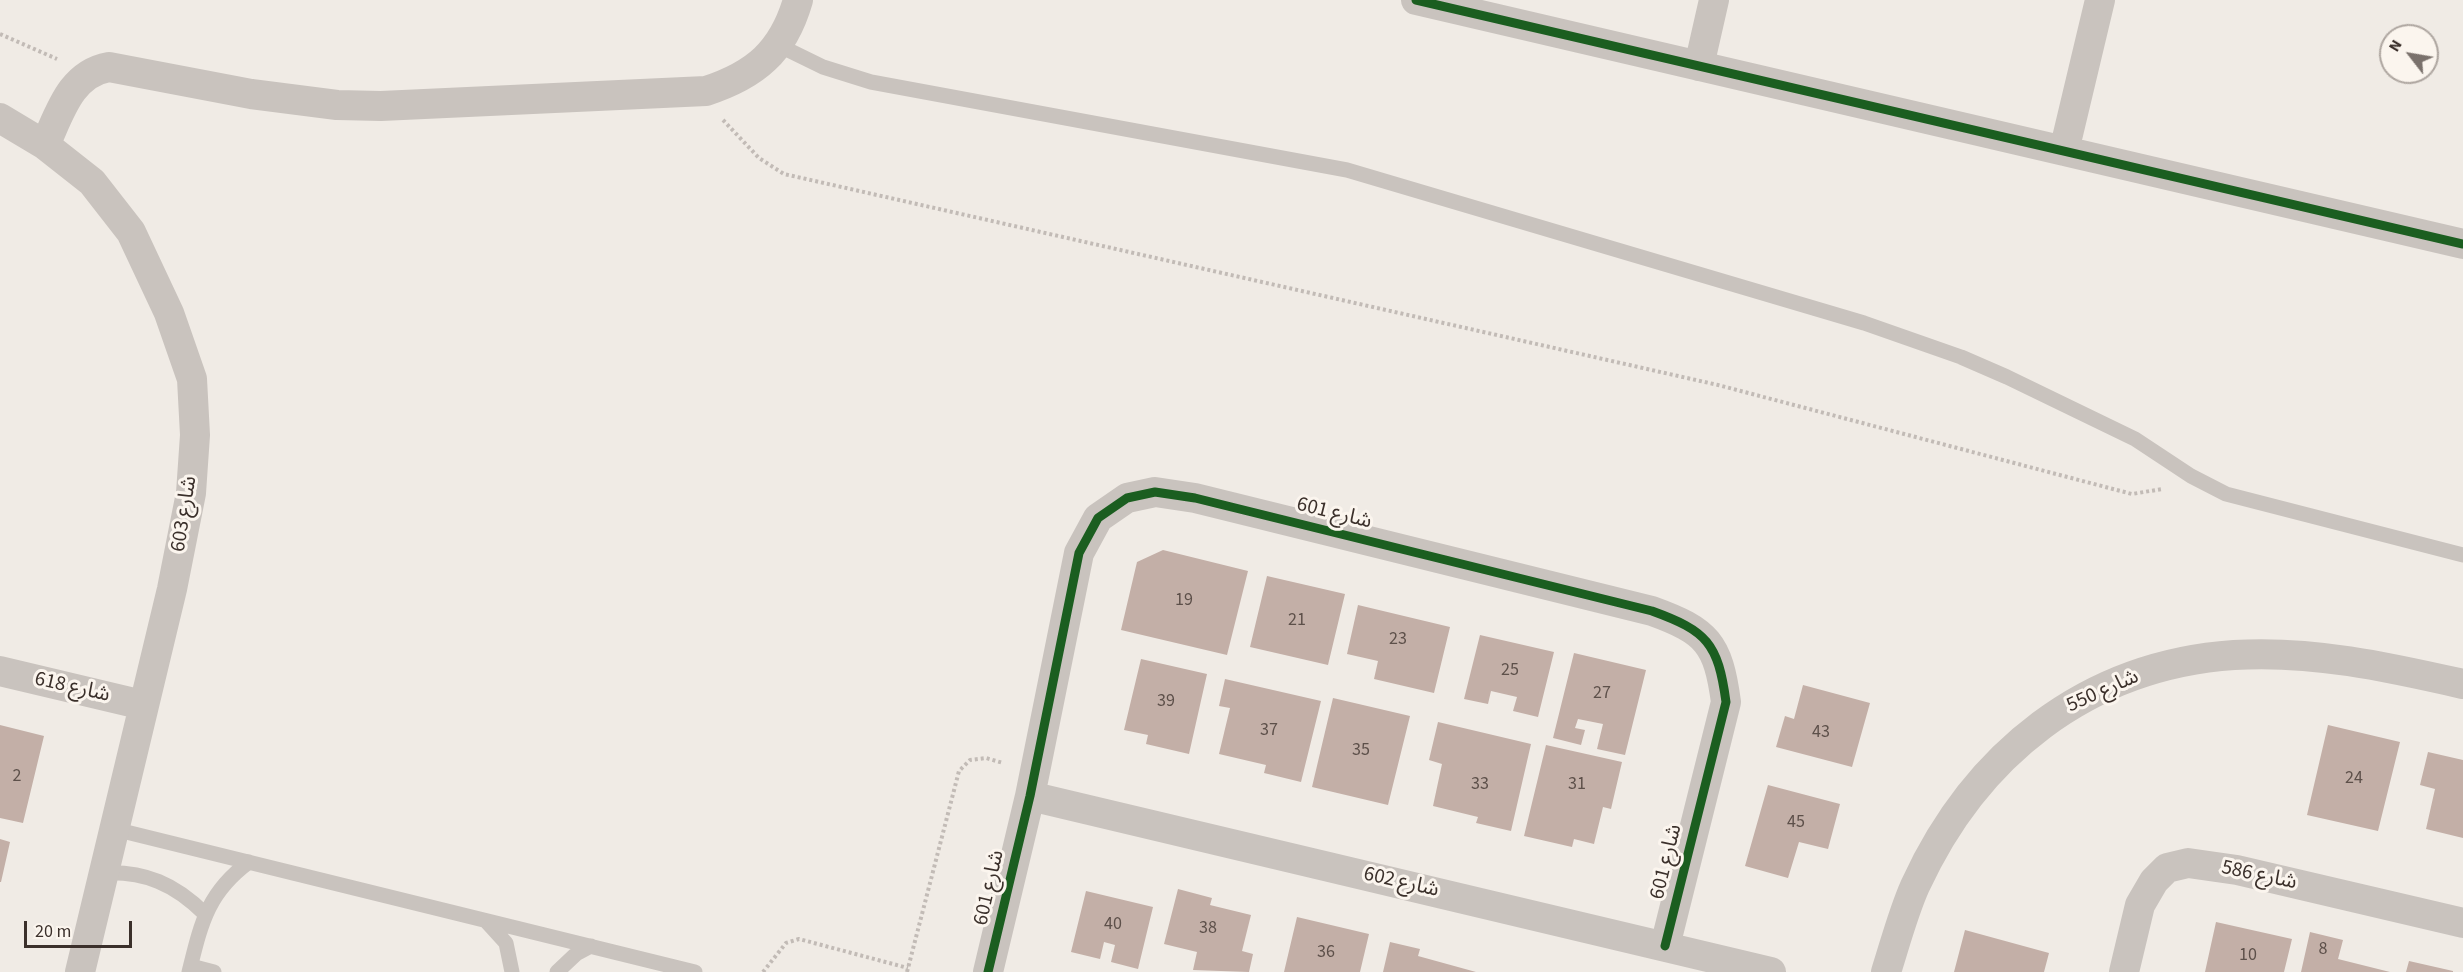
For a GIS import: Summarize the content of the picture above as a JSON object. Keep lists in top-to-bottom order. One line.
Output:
{"streets":{"street":["شارع 603","شارع 601","شارع 618","شارع 550","شارع 586","شارع 602"]},"crossings":[["شارع 603","شارع 618"],["شارع 601","شارع 602"]],"house_numbers":["19","21","23","25","27","39","37","43","35","2","24","33","31","45","40","38","8","36","10"],"scale_bar":"20 m","north":"top left"}
